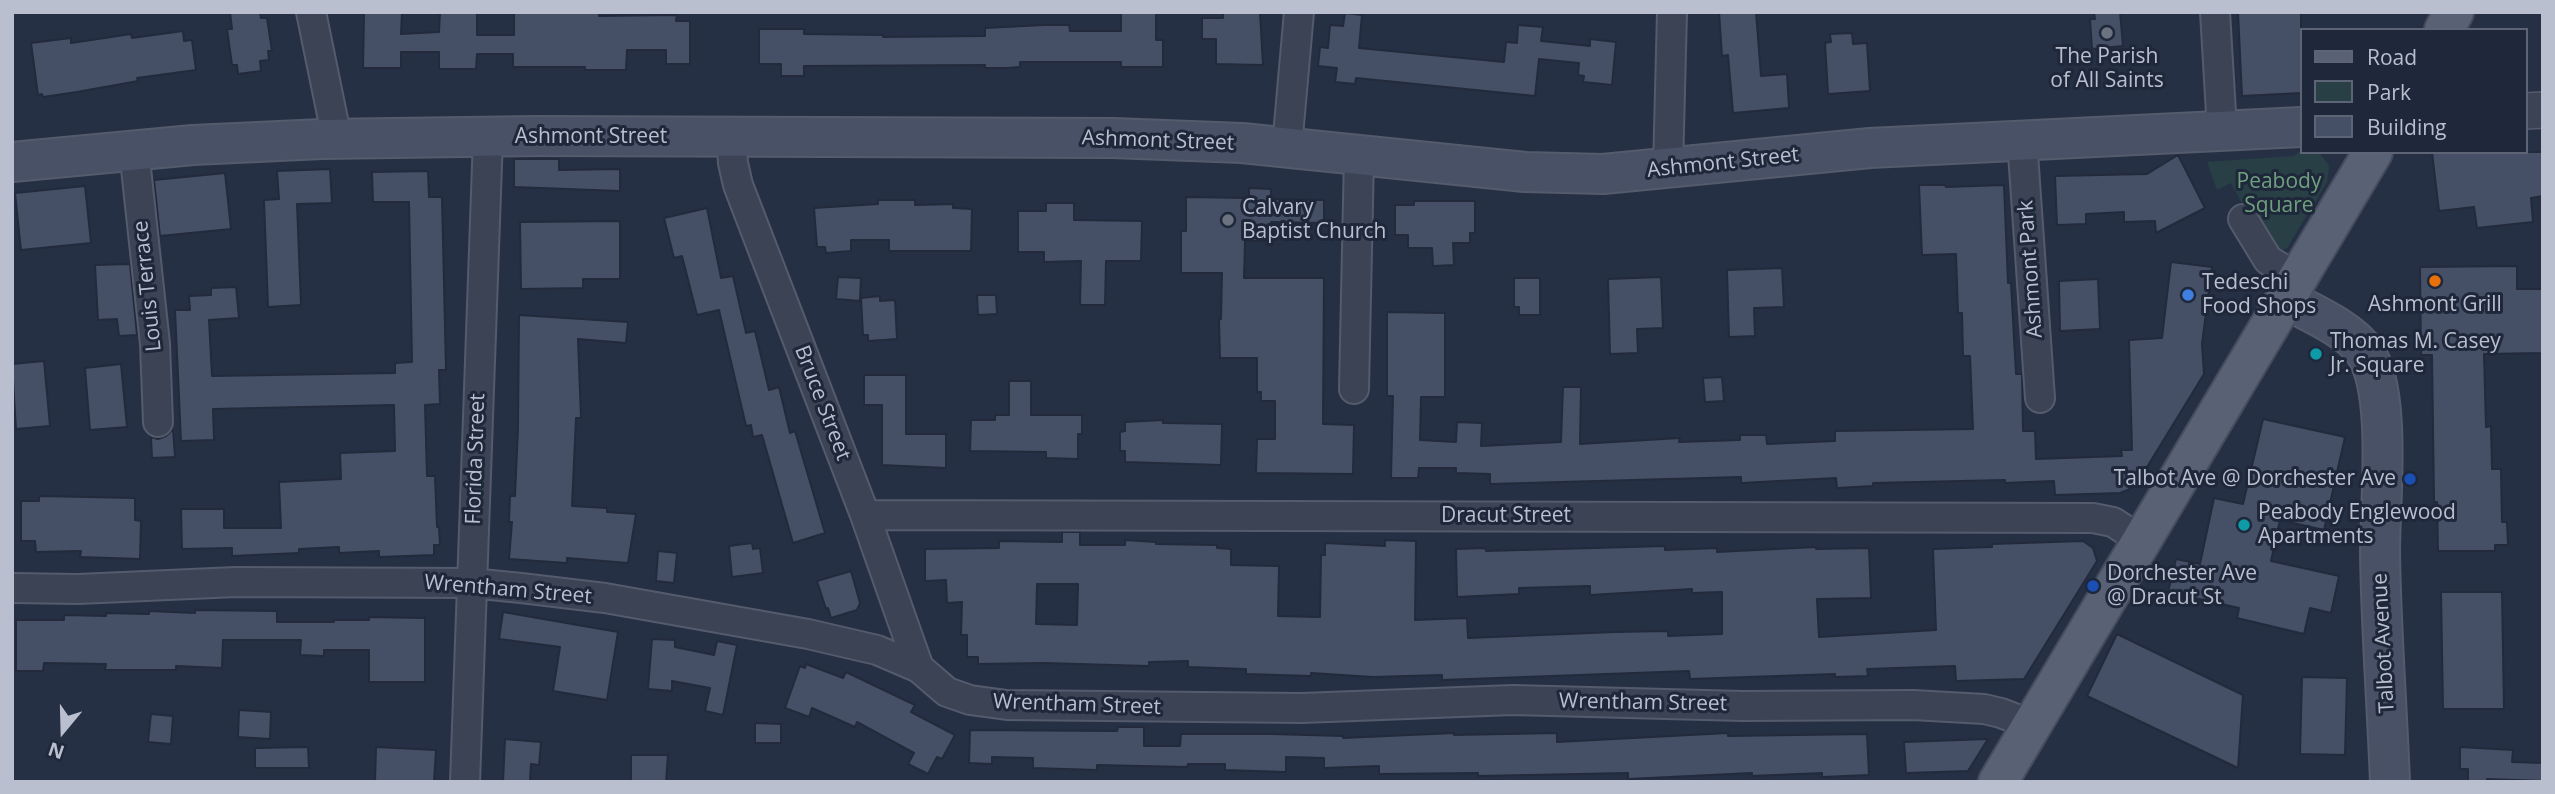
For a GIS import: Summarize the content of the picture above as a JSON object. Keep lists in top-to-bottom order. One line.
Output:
{"streets":{"main road":["Ashmont Street","Talbot Avenue"],"street":["Ashmont Park","Louis Terrace","Bruce Street","Florida Street","Dracut Street","Wrentham Street"]},"crossings":[["Ashmont Street","Ashmont Park"],["Ashmont Street","Louis Terrace"],["Ashmont Street","Bruce Street"],["Ashmont Street","Florida Street"],["Bruce Street","Dracut Street"],["Bruce Street","Wrentham Street"],["Florida Street","Wrentham Street"]],"parks":["Peabody Square"],"places":["The Parish of All Saints","Calvary Baptist Church","Ashmont Grill","Tedeschi Food Shops","Thomas M. Casey Jr. Square","Talbot Ave @ Dorchester Ave","Peabody Englewood Apartments","Dorchester Ave @ Dracut St"],"legend":["Road","Park","Building"],"north":"bottom"}
